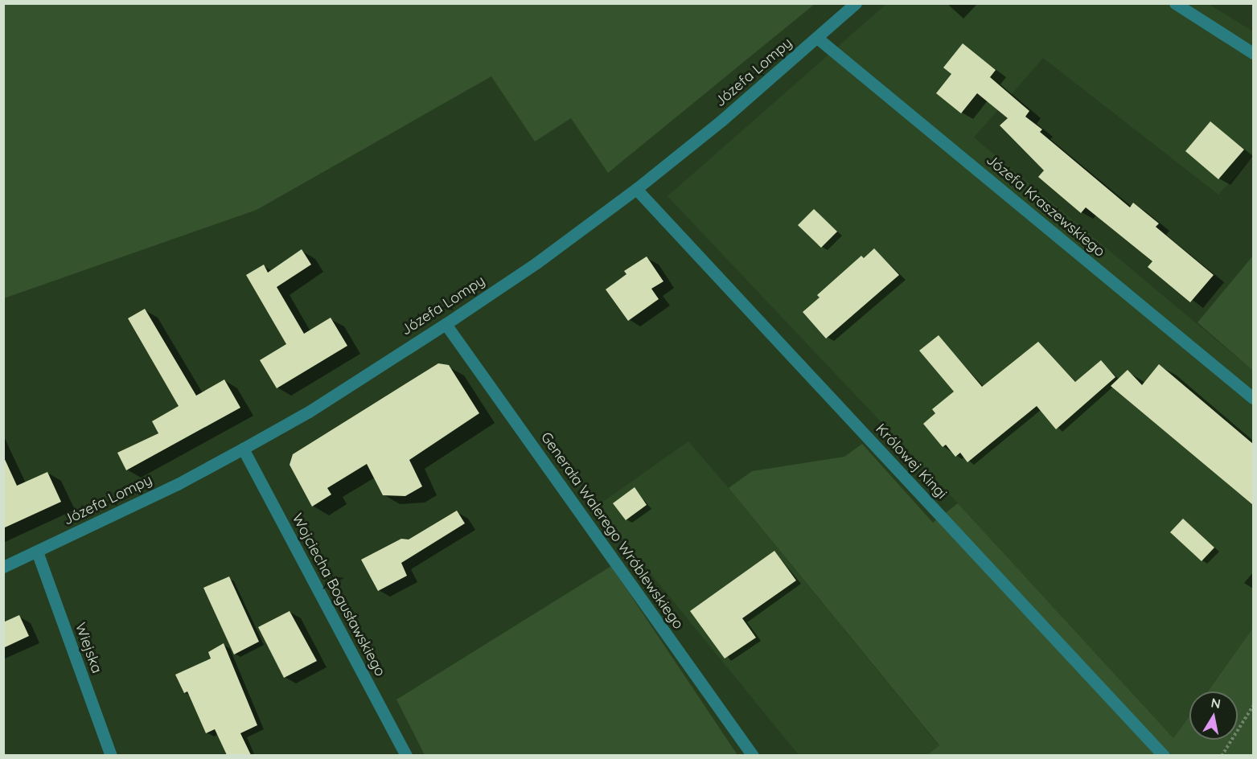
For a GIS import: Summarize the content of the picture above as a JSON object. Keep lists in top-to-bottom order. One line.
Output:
{"streets":{"street":["Józefa Lompy","Józefa Kraszewskiego","Królowej Kingi","Generała Walerego Wróblewskiego","Wojciecha Bogusławskiego","Wiejska"]},"crossings":[["Józefa Lompy","Józefa Kraszewskiego"],["Józefa Lompy","Królowej Kingi"],["Józefa Lompy","Generała Walerego Wróblewskiego"],["Józefa Lompy","Wojciecha Bogusławskiego"],["Józefa Lompy","Wiejska"]],"north":"top"}
